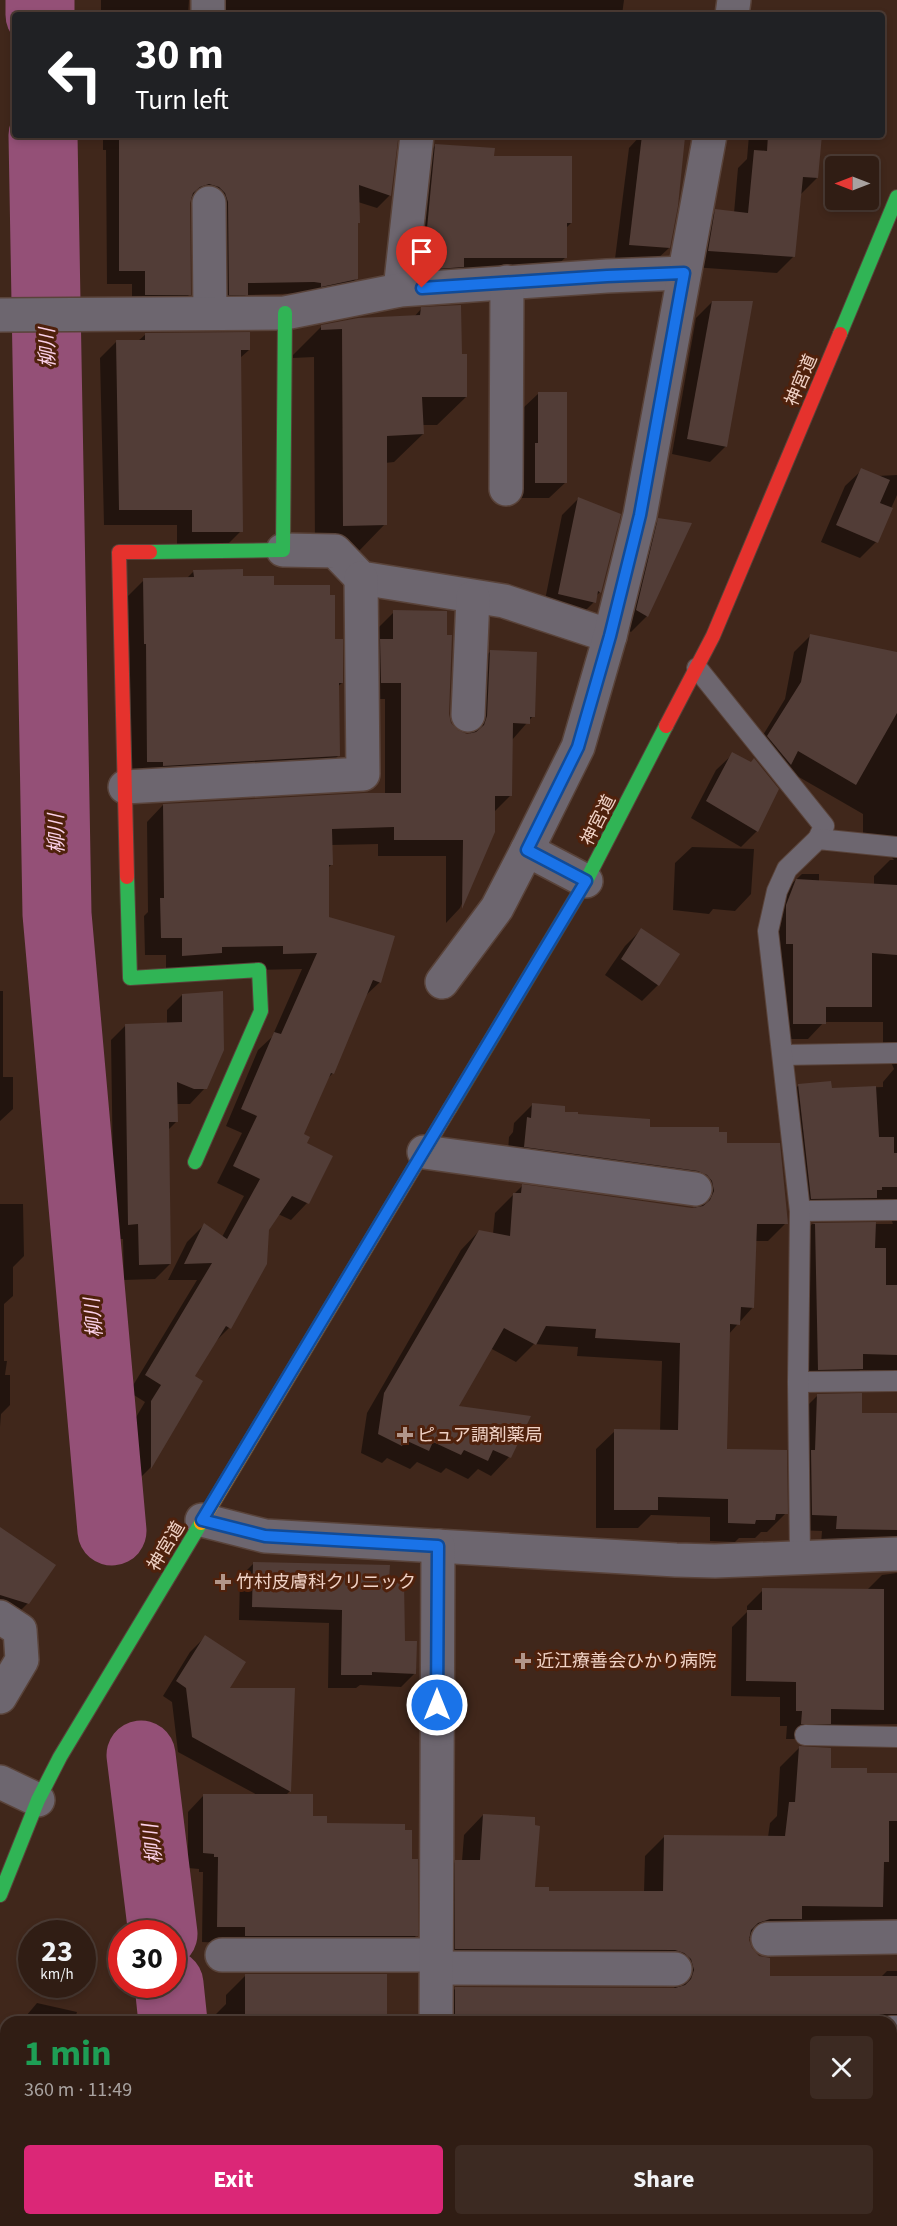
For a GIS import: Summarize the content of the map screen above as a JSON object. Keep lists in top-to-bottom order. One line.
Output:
{"streets":{"main road":["神宮道"]},"water":["柳川"],"places":{"health":["ピュア調剤薬局","竹村皮膚科クリニック","近江療善会ひかり病院"]},"north":"left","page":{"turn":["30 m","Turn left"],"speed":"23 km/h","limit":"30","heading":["1 min","360 m · 11:49"],"buttons":["Exit","Share"]}}
